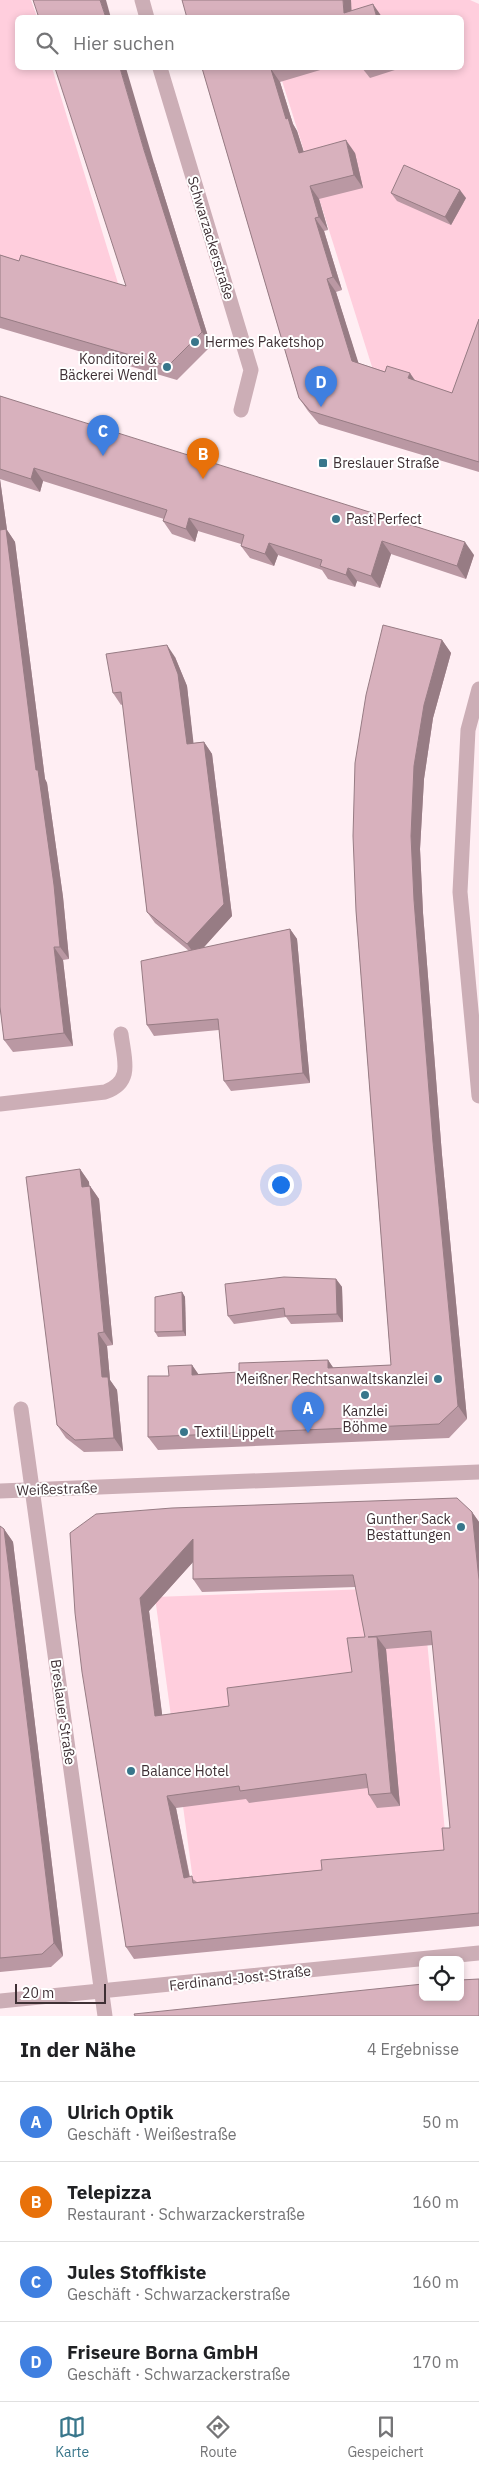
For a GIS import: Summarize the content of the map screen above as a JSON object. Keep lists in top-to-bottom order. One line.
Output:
{"streets":{"street":["Schwarzackerstraße","Weißestraße","Breslauer Straße","Ferdinand-Jost-Straße"]},"crossings":[["Weißestraße","Breslauer Straße"],["Breslauer Straße","Ferdinand-Jost-Straße"]],"places":{"other":["Hermes Paketshop","Konditorei & Bäckerei Wendl","Past Perfect","Meißner Rechtsanwaltskanzlei","Kanzlei Böhme","Textil Lippelt","Gunther Sack Bestattungen","Balance Hotel"],"transit":["Breslauer Straße"]},"scale_bar":"20 m","page":{"search":"Hier suchen","pins":["D","C","B","A"],"scale":"20 m","heading":["In der Nähe","4 Ergebnisse"],"list":[{"mark":"A","name":"Ulrich Optik","note":"Geschäft · Weißestraße","value":"50 m"},{"mark":"B","name":"Telepizza","note":"Restaurant · Schwarzackerstraße","value":"160 m"},{"mark":"C","name":"Jules Stoffkiste","note":"Geschäft · Schwarzackerstraße","value":"160 m"},{"mark":"D","name":"Friseure Borna GmbH","note":"Geschäft · Schwarzackerstraße","value":"170 m"}],"nav":["Karte","Route","Gespeichert"]}}
